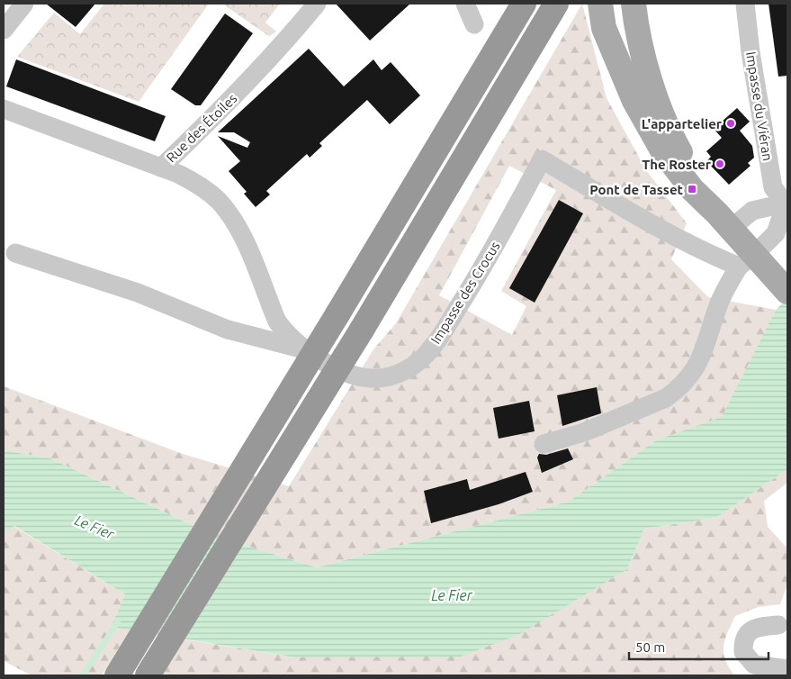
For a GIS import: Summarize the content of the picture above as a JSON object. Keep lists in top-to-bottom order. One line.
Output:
{"streets":{"street":["Impasse du Viéran","Rue des Étoiles","Impasse des Crocus"]},"crossings":[["Rue des Étoiles","Impasse des Crocus"]],"water":["Le Fier"],"places":{"other":["L'appartelier","The Roster"],"transit":["Pont de Tasset"]},"scale_bar":"50 m"}
